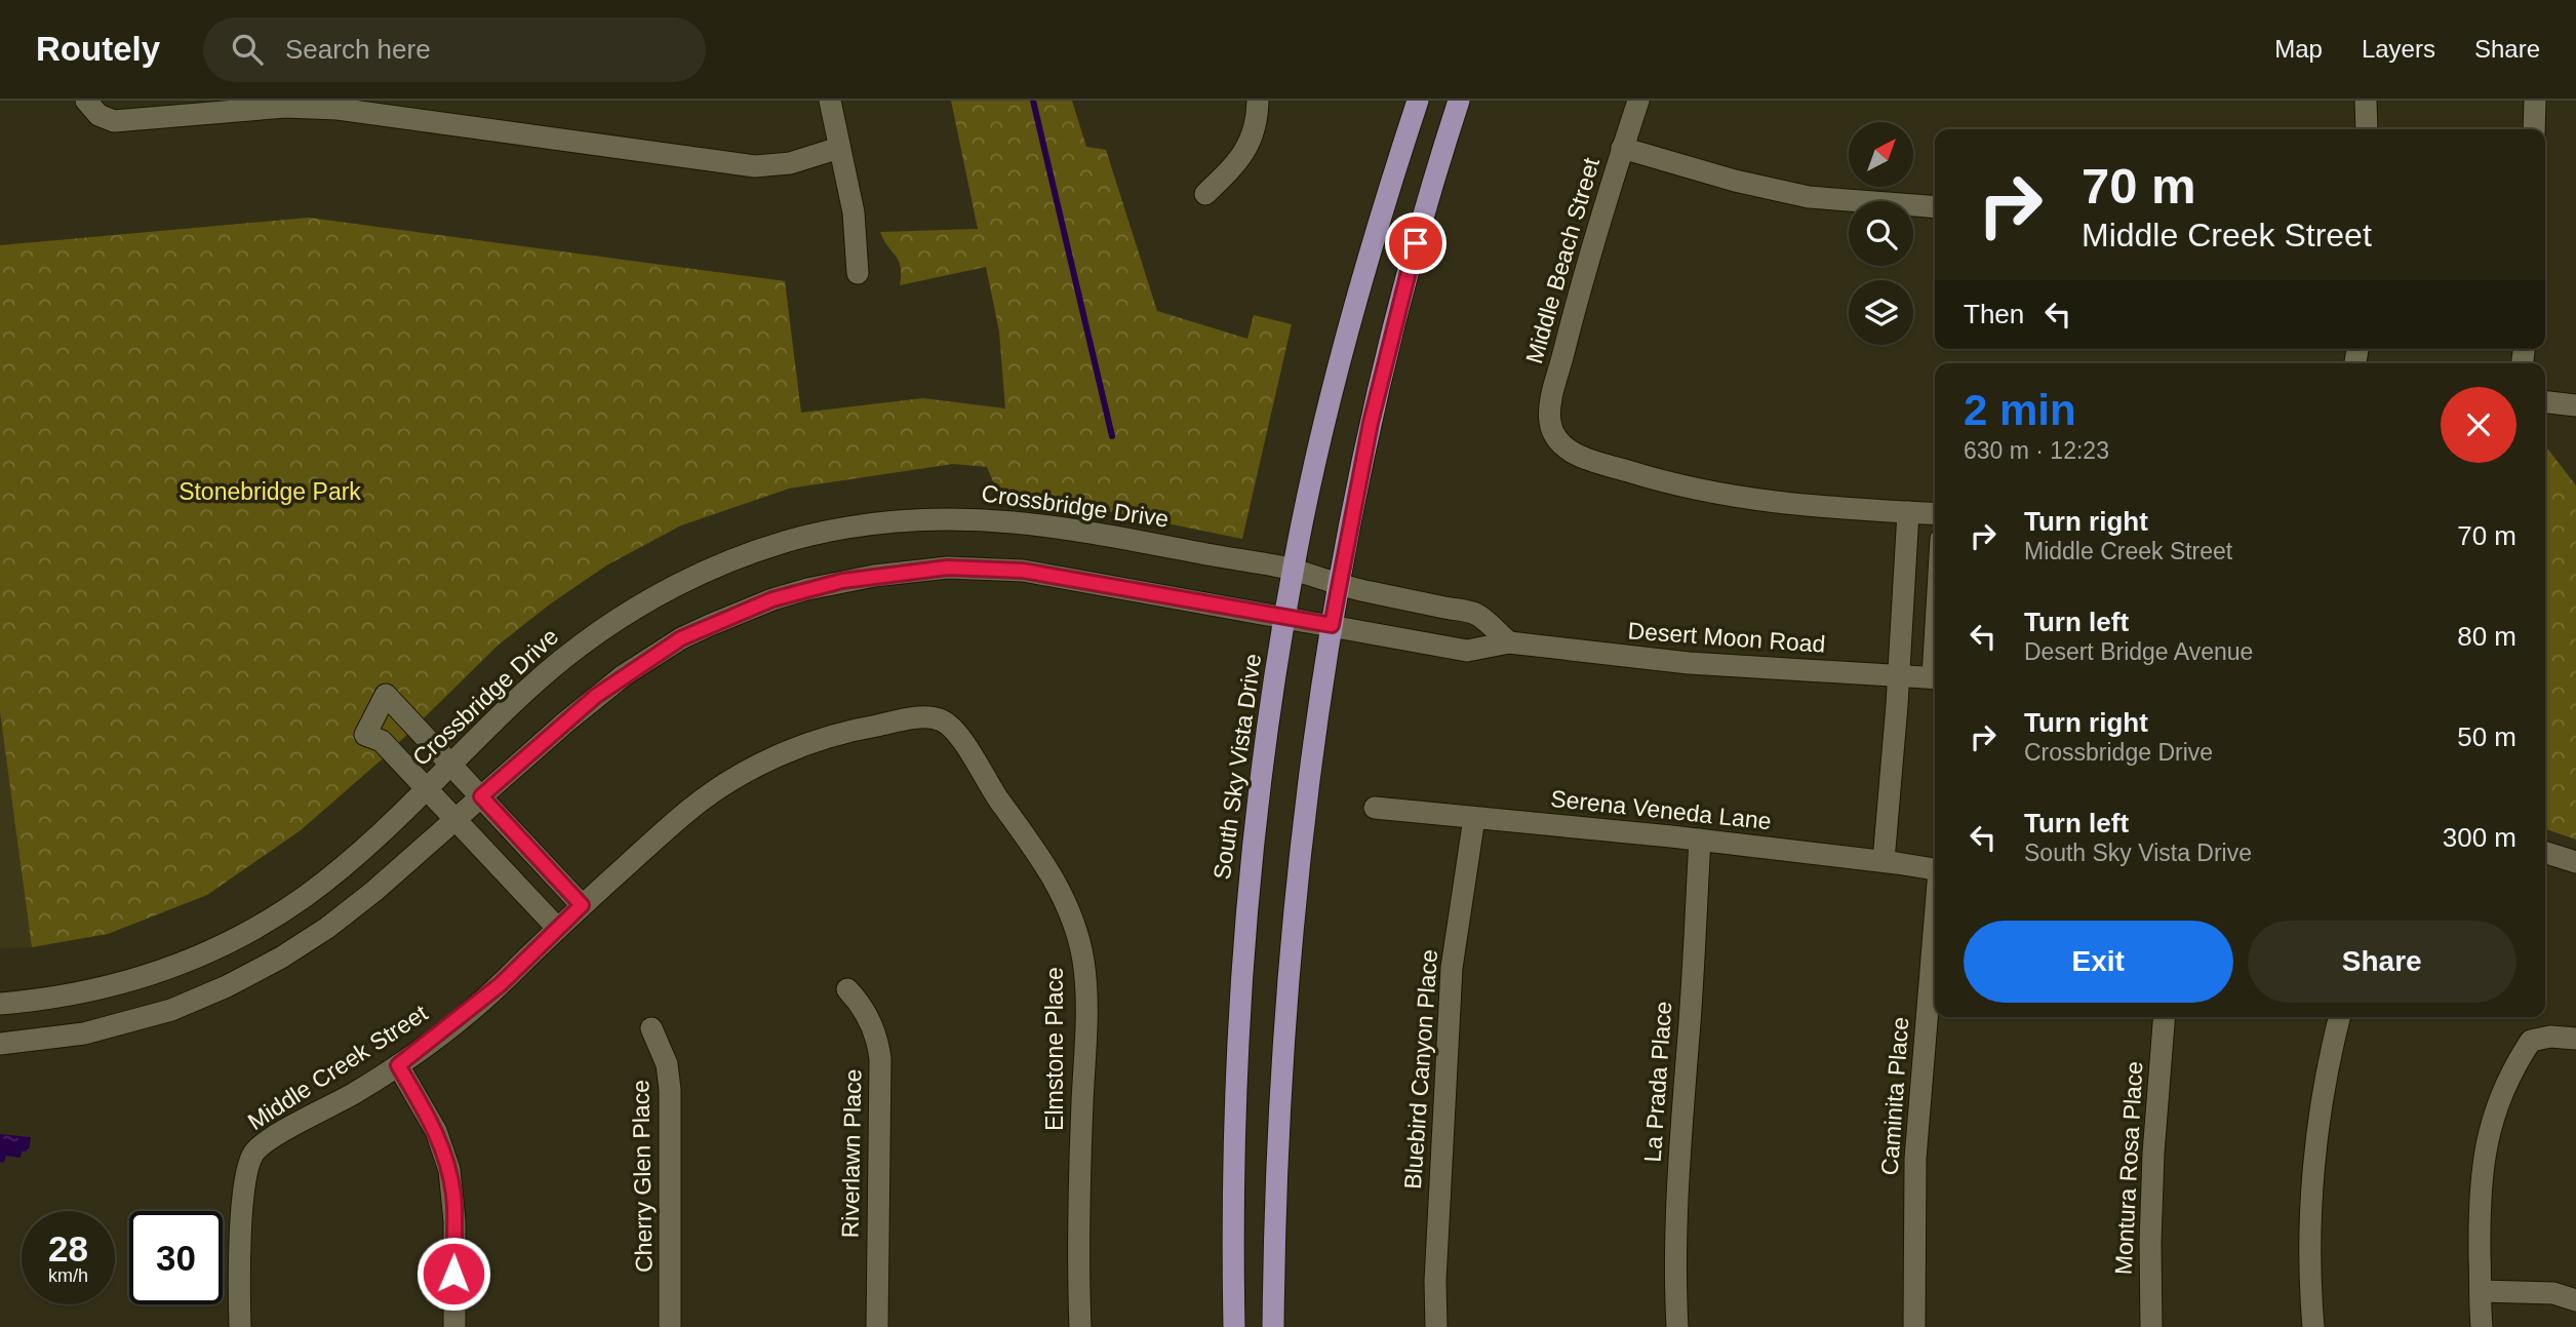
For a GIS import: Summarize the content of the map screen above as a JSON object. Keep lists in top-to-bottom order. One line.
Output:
{"streets":{"main road":["South Sky Vista Drive"],"street":["Middle Beach Street","Crossbridge Drive","Desert Moon Road","Serena Veneda Lane","Elmstone Place","Middle Creek Street","Bluebird Canyon Place","La Prada Place","Caminita Place","Riverlawn Place","Montura Rosa Place","Cherry Glen Place"]},"crossings":[["Crossbridge Drive","South Sky Vista Drive"],["Serena Veneda Lane","Bluebird Canyon Place"],["Serena Veneda Lane","La Prada Place"],["Elmstone Place","Middle Creek Street"]],"parks":["Stonebridge Park"],"north":"top right","page":{"header":"Routely","search":"Search here","nav":["Map","Layers","Share"],"turn":["70 m","Middle Creek Street"],"then":"Then","heading":["2 min","630 m · 12:23"],"list":[{"name":"Turn right","note":"Middle Creek Street","value":"70 m"},{"name":"Turn left","note":"Desert Bridge Avenue","value":"80 m"},{"name":"Turn right","note":"Crossbridge Drive","value":"50 m"},{"name":"Turn left","note":"South Sky Vista Drive","value":"300 m"}],"buttons":["Exit","Share"],"speed":"28 km/h","limit":"30"}}
